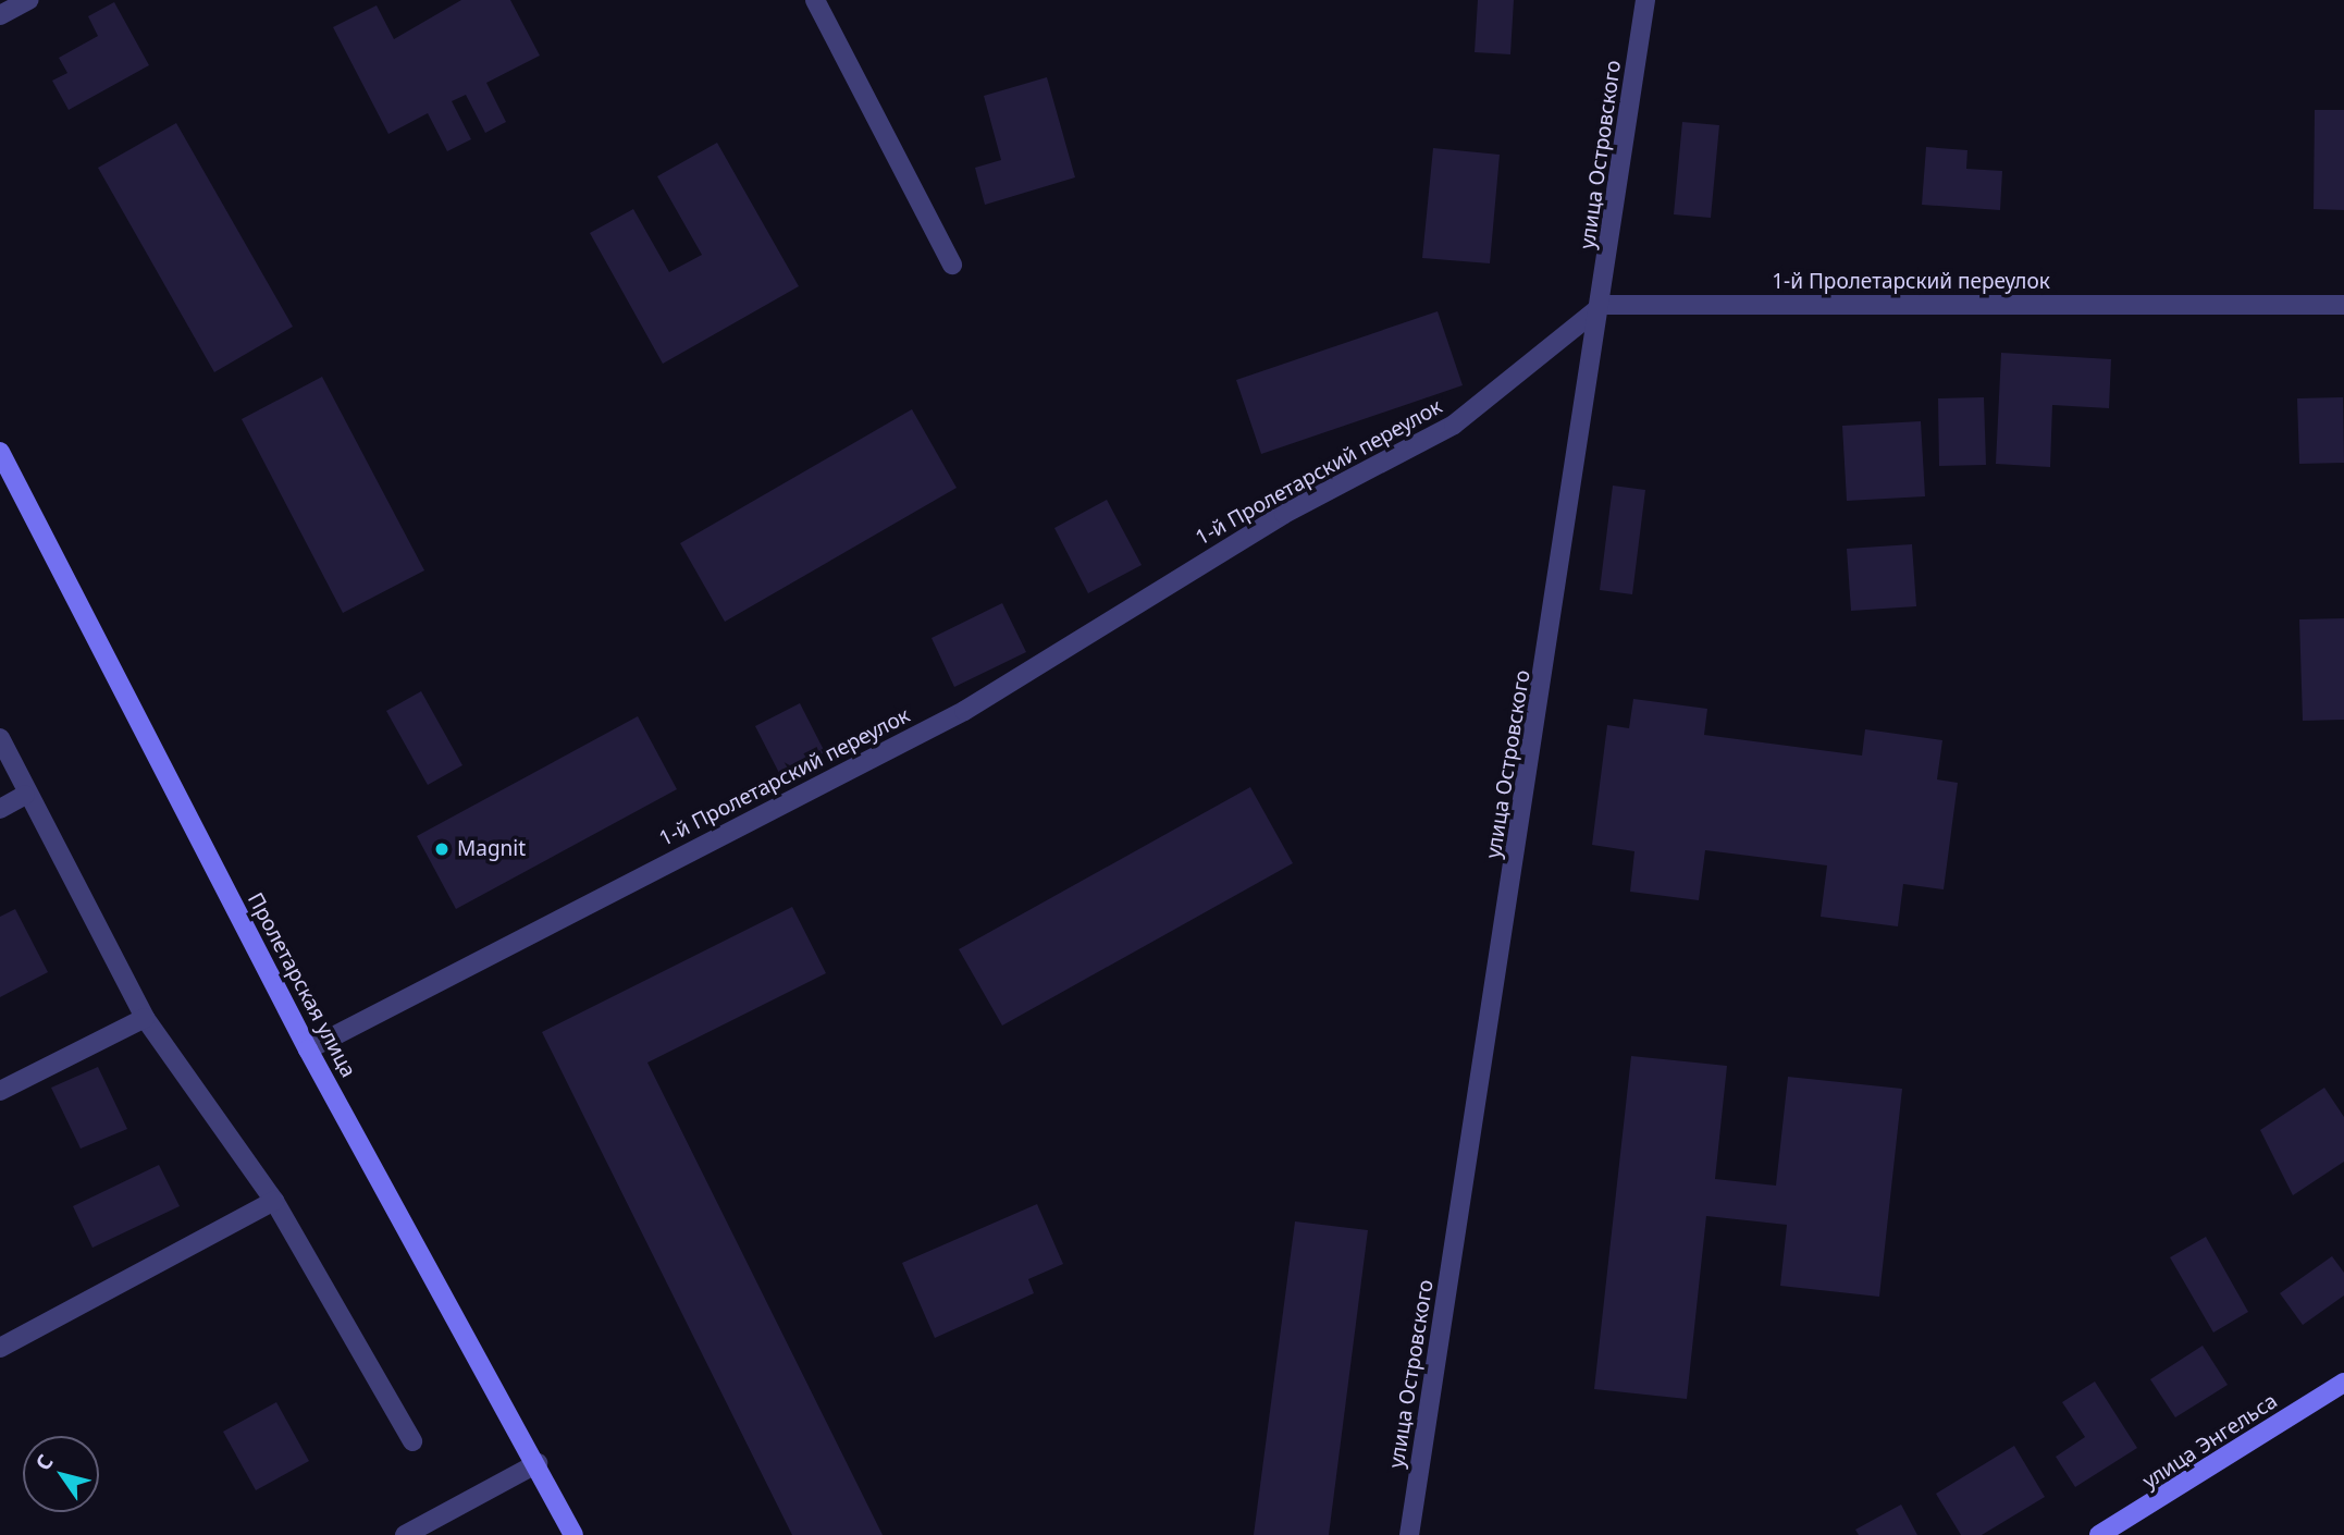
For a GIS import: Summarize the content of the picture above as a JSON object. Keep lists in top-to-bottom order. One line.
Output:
{"streets":{"main road":["Пролетарская улица","улица Энгельса"],"street":["улица Островского","1-й Пролетарский переулок"]},"crossings":[["улица Островского","1-й Пролетарский переулок"],["1-й Пролетарский переулок","Пролетарская улица"]],"places":["Magnit"],"north":"top left"}
